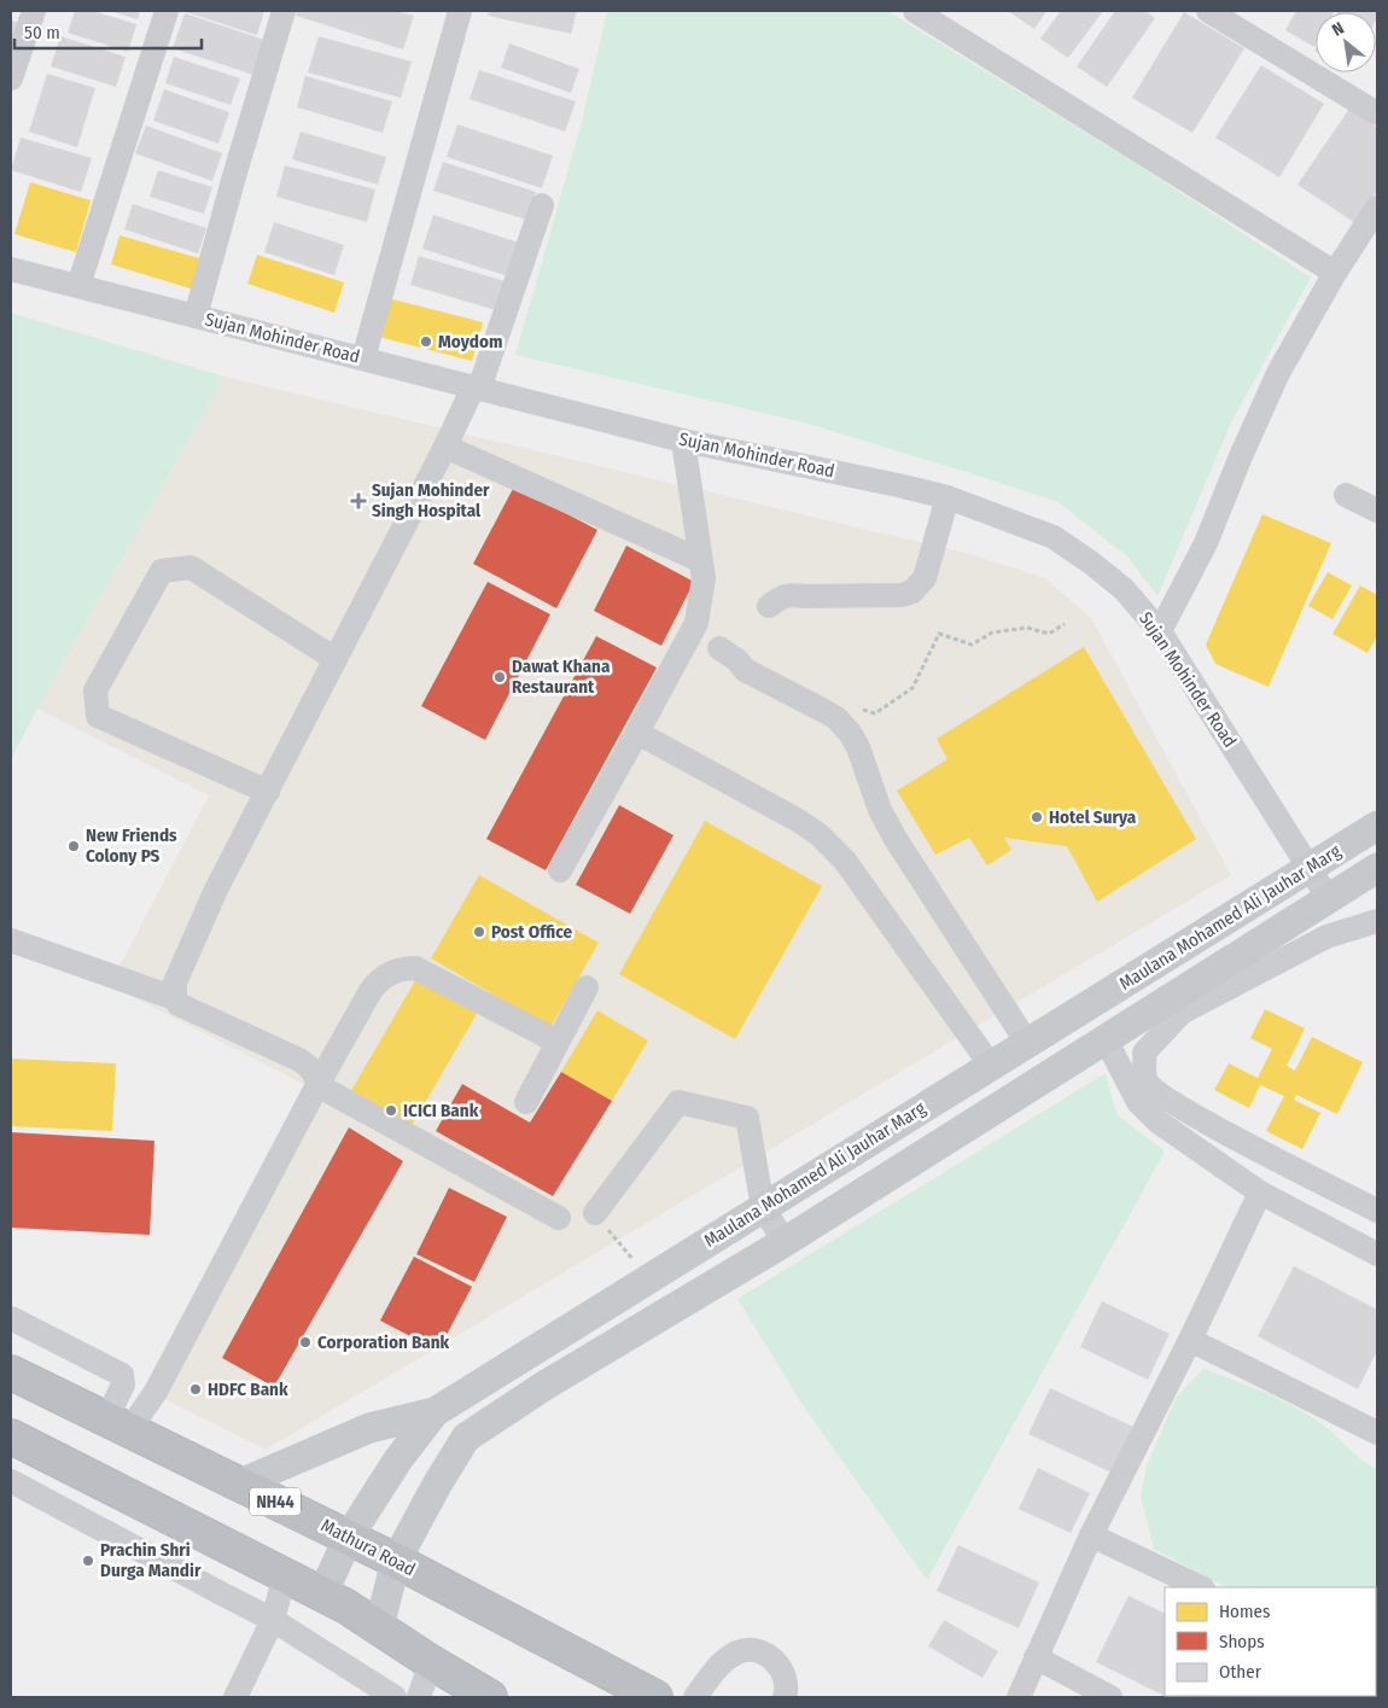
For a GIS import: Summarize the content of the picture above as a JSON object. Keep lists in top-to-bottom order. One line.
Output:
{"streets":{"highway":["NH44","Mathura Road"],"main road":["Maulana Mohamed Ali Jauhar Marg"],"street":["Sujan Mohinder Road"]},"crossings":[["Sujan Mohinder Road","Maulana Mohamed Ali Jauhar Marg"],["Maulana Mohamed Ali Jauhar Marg","Mathura Road"]],"places":{"other":["Moydom","Dawat Khana Restaurant","Hotel Surya","New Friends Colony PS","Post Office","ICICI Bank","Corporation Bank","HDFC Bank","Prachin Shri Durga Mandir"],"health":["Sujan Mohinder Singh Hospital"]},"legend":["Homes","Shops","Other"],"scale_bar":"50 m","north":"top left"}
